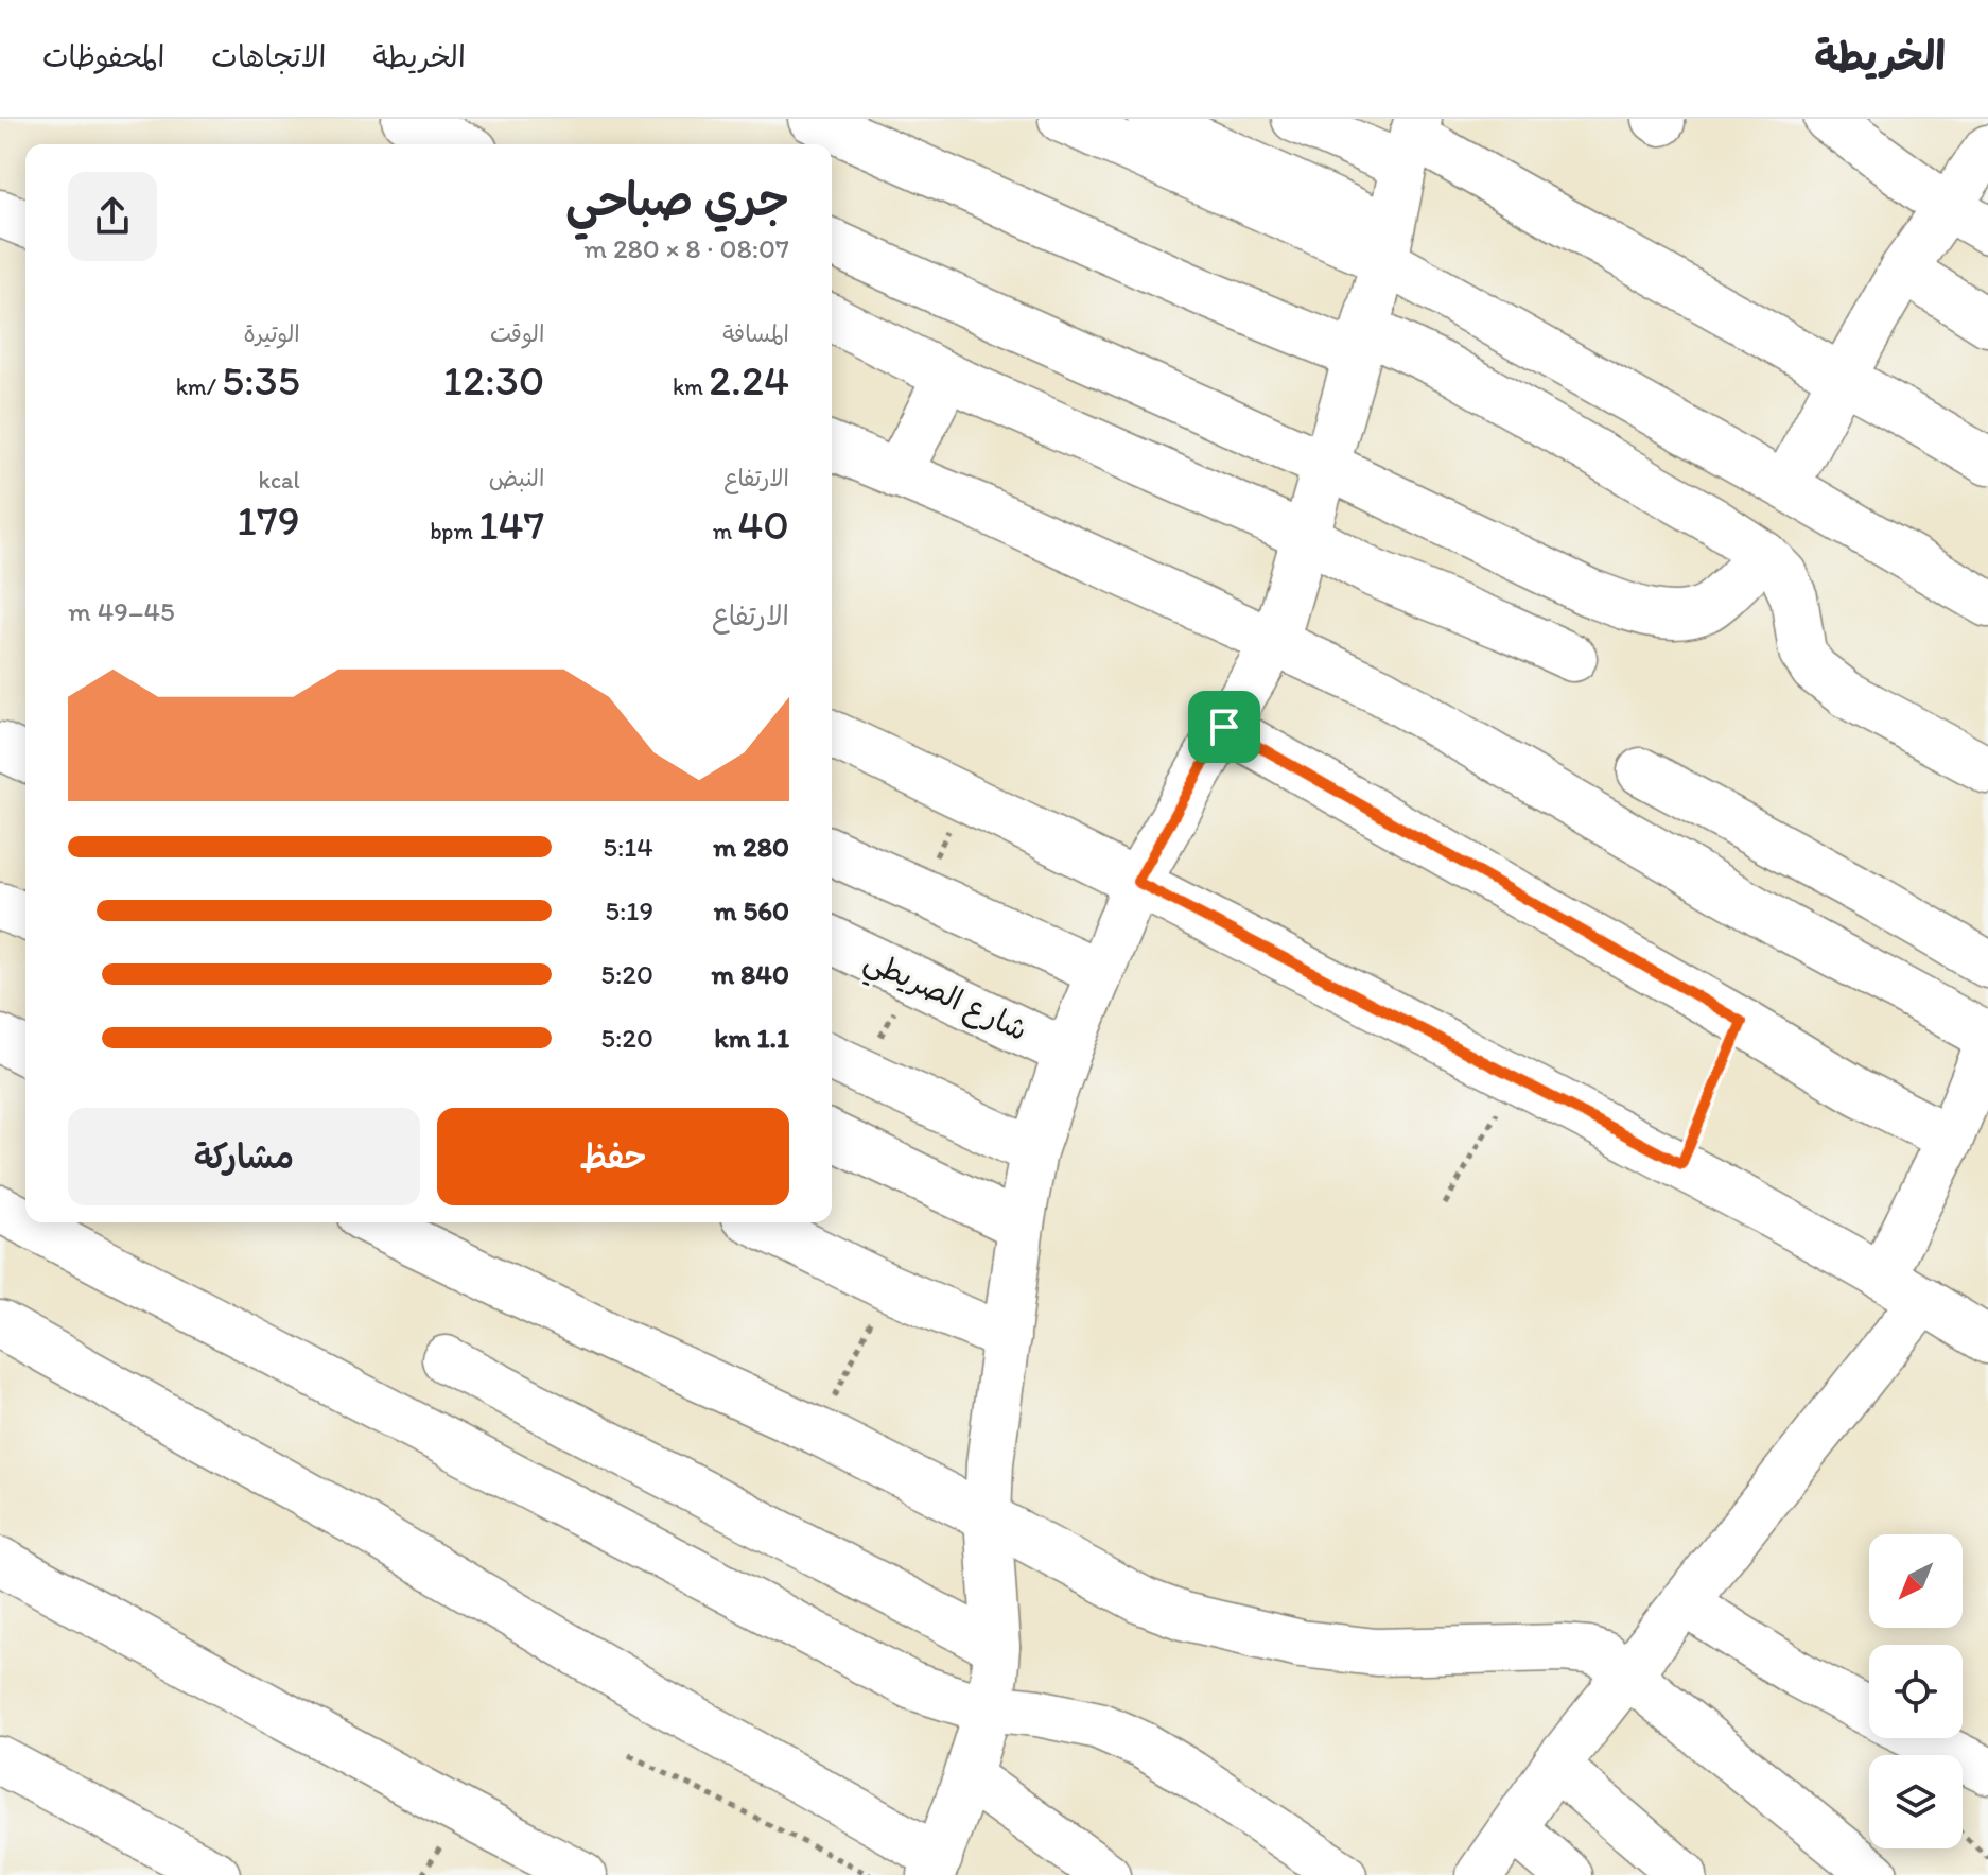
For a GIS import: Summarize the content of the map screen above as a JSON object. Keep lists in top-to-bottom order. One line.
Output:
{"streets":{"street":["شارع الصريطي"]},"north":"bottom left","page":{"header":"الخريطة","nav":["الخريطة","الاتجاهات","المحفوظات"],"heading":["جري صباحي","08:07 · 8 × 280 m"],"stats":[["المسافة","2.24 km"],["الوقت","12:30"],["الوتيرة","5:35 /km"],["الارتفاع","40 m"],["النبض","147 bpm"],["kcal","179"]],"chart":["الارتفاع","45–49 m"],"list":[{"name":"280 m","note":"5:14"},{"name":"560 m","note":"5:19"},{"name":"840 m","note":"5:20"},{"name":"1.1 km","note":"5:20"}],"buttons":["حفظ","مشاركة"]}}
